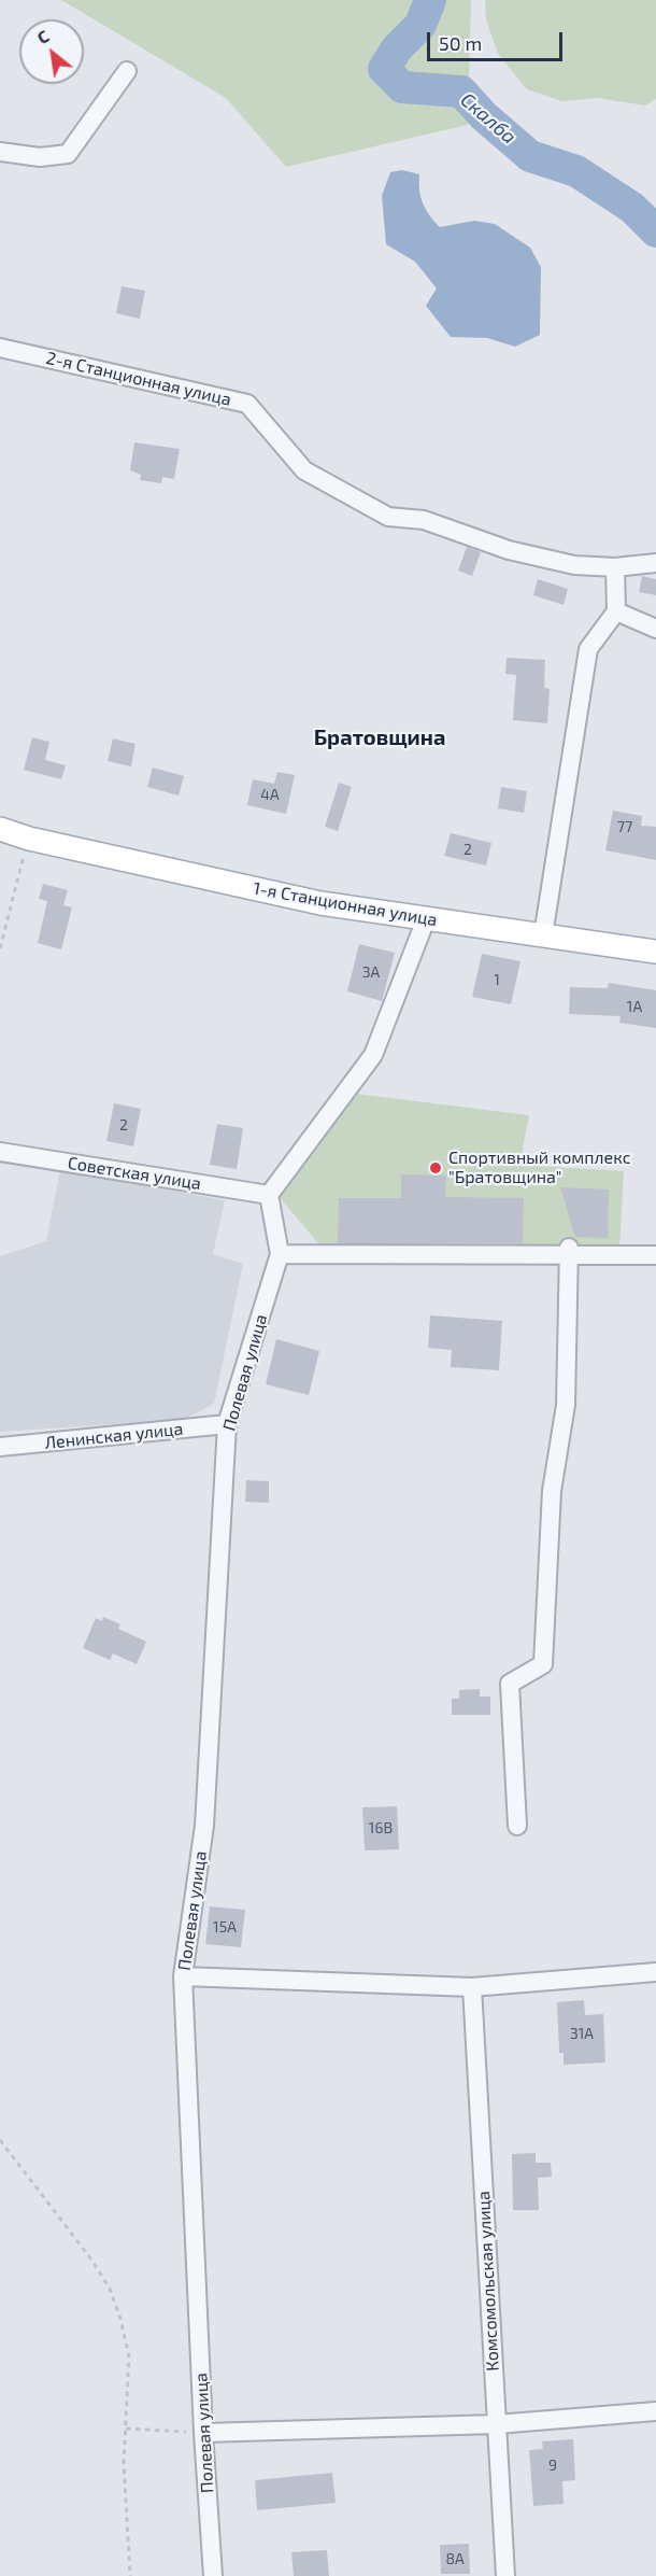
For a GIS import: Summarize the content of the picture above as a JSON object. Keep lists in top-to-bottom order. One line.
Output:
{"streets":{"main road":["1-я Станционная улица"],"street":["2-я Станционная улица","Советская улица","Полевая улица","Ленинская улица","Комсомольская улица"]},"crossings":[["Полевая улица","Ленинская улица"]],"districts":["Братовщина"],"water":["Скалба"],"places":["Спортивный комплекс \"Братовщина\""],"house_numbers":["4А","77","2","3А","1","1А","2","16В","15А","31А","9","8А"],"scale_bar":"50 m","north":"top left"}
